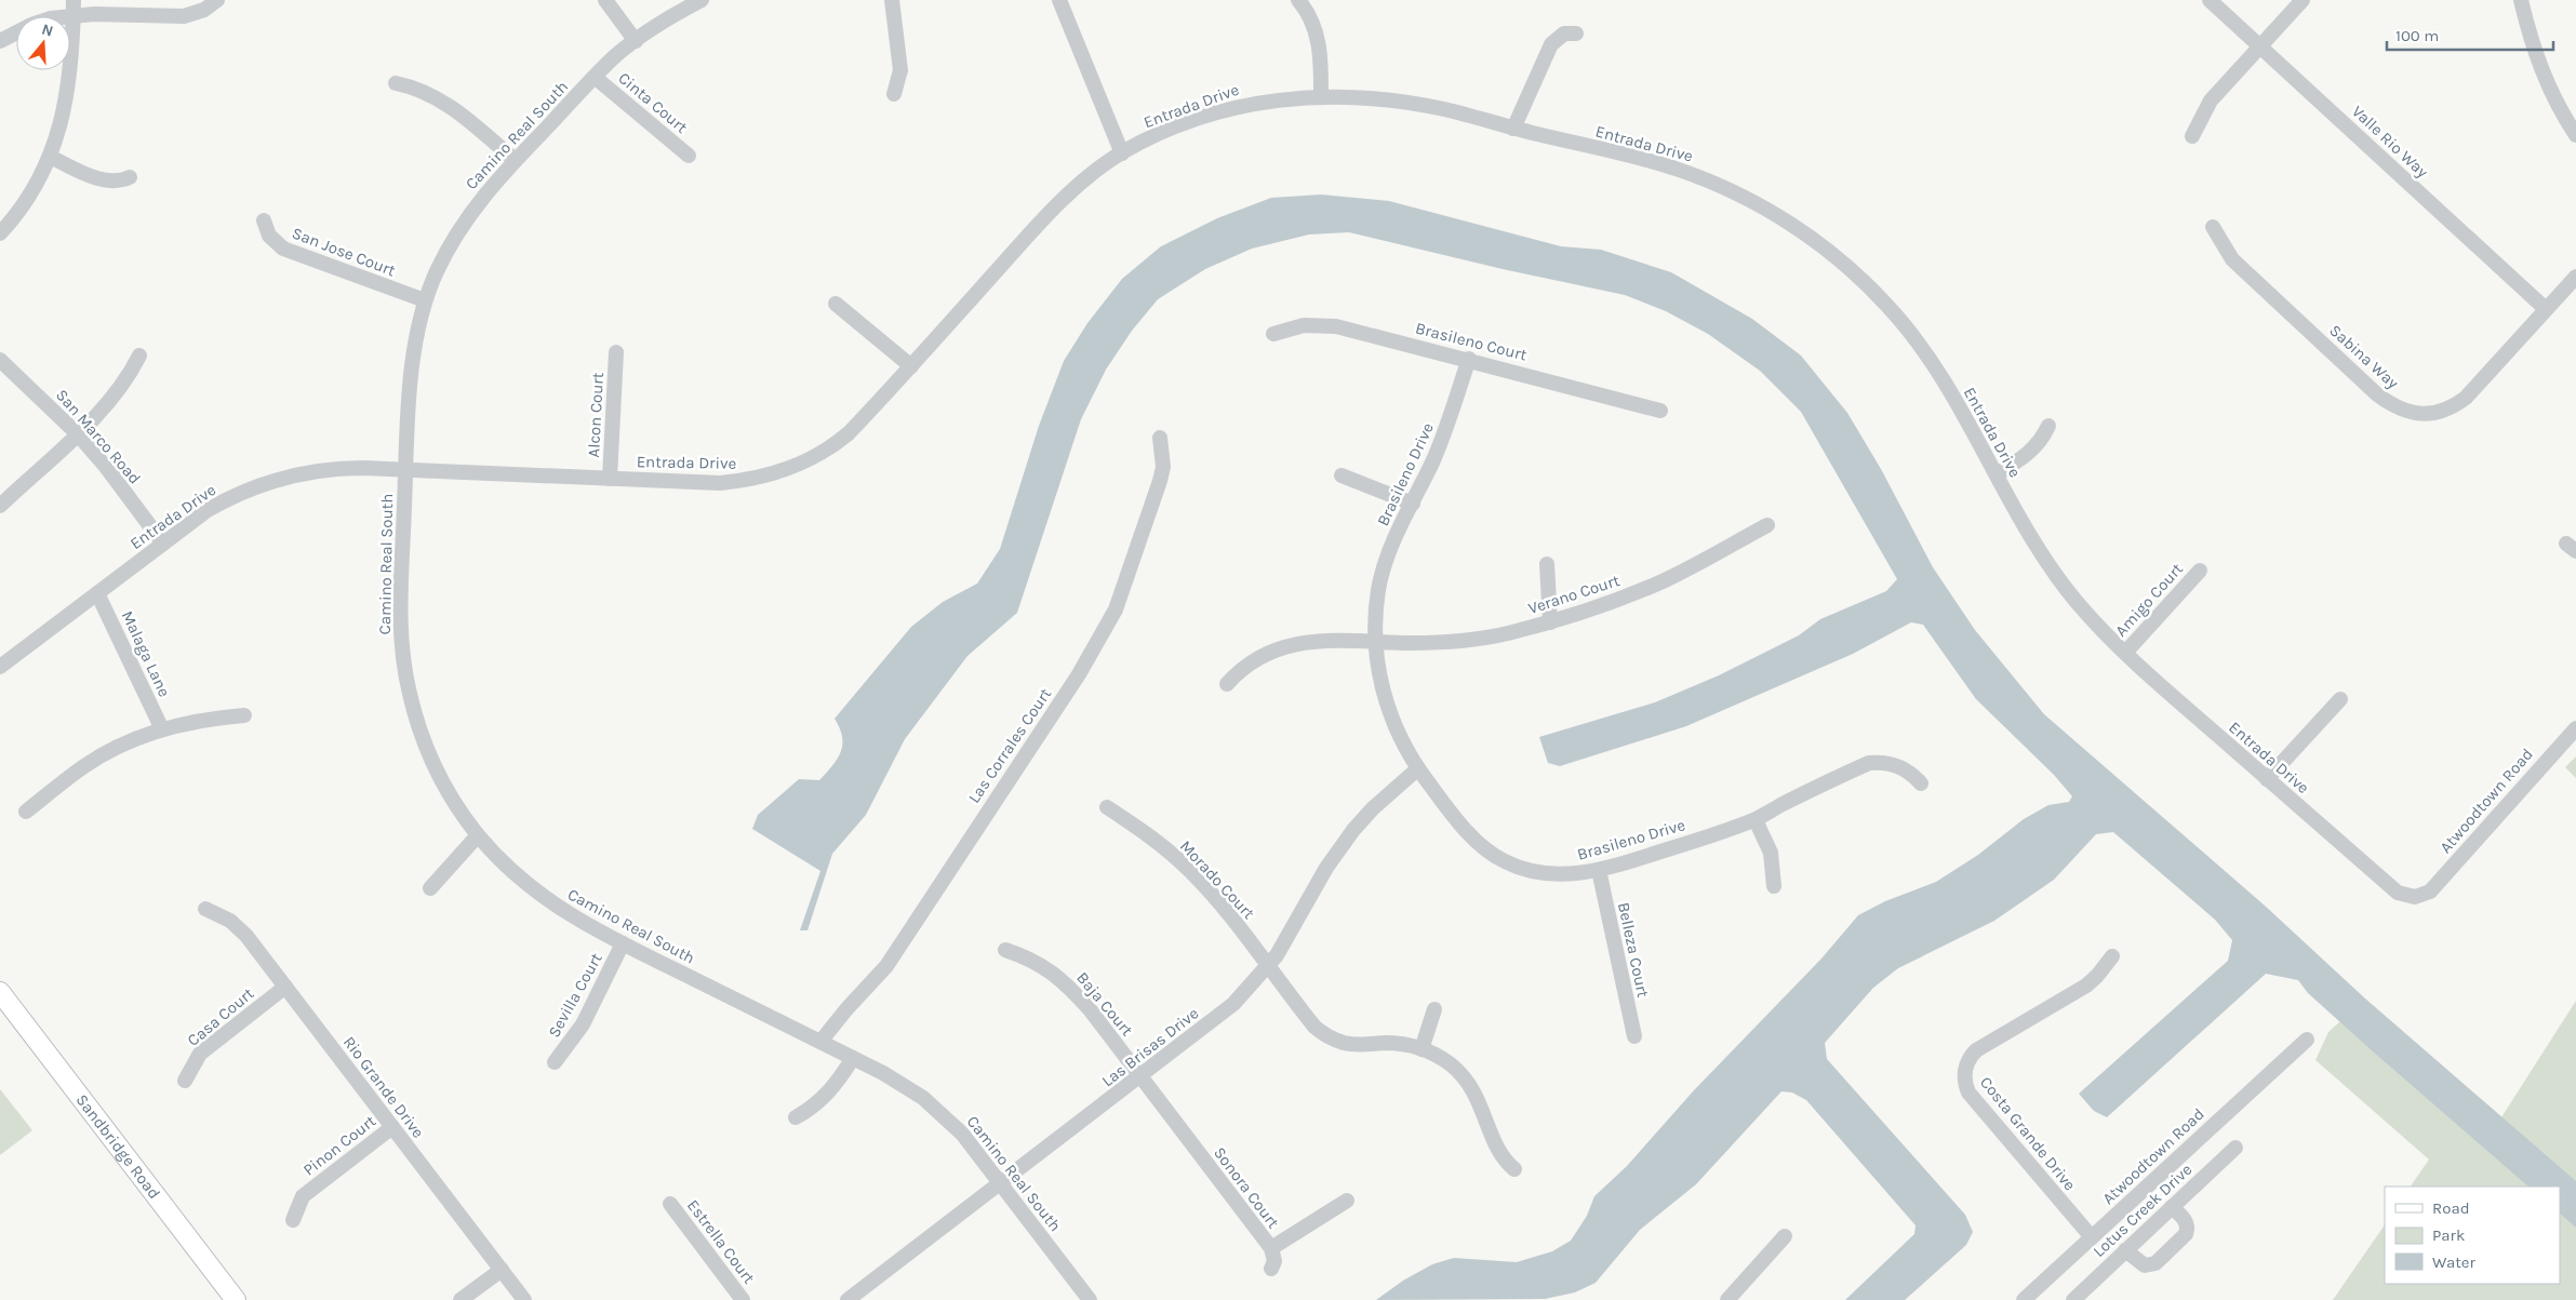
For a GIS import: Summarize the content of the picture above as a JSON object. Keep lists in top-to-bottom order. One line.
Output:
{"streets":{"main road":["Sandbridge Road"],"street":["Cinta Court","Entrada Drive","Camino Real South","Valle Rio Way","San Jose Court","Brasileno Court","Sabina Way","Alcon Court","San Marco Road","Brasileno Drive","Verano Court","Amigo Court","Malaga Lane","Las Corrales Court","Atwoodtown Road","Morado Court","Belleza Court","Sevilla Court","Baja Court","Casa Court","Las Brisas Drive","Rio Grande Drive","Costa Grande Drive","Pinon Court","Sonora Court","Lotus Creek Drive","Estrella Court"]},"crossings":[["Cinta Court","Camino Real South"],["Entrada Drive","Camino Real South"],["Entrada Drive","Alcon Court"],["Entrada Drive","San Marco Road"],["Entrada Drive","Amigo Court"],["Entrada Drive","Malaga Lane"],["Entrada Drive","Atwoodtown Road"],["Camino Real South","San Jose Court"],["Camino Real South","Las Corrales Court"],["Camino Real South","Sevilla Court"],["Camino Real South","Las Brisas Drive"],["Valle Rio Way","Sabina Way"],["Brasileno Court","Brasileno Drive"],["Brasileno Drive","Verano Court"],["Brasileno Drive","Belleza Court"],["Brasileno Drive","Las Brisas Drive"],["Atwoodtown Road","Costa Grande Drive"],["Morado Court","Las Brisas Drive"],["Baja Court","Las Brisas Drive"],["Baja Court","Sonora Court"],["Casa Court","Rio Grande Drive"],["Las Brisas Drive","Sonora Court"],["Rio Grande Drive","Pinon Court"]],"legend":["Road","Park","Water"],"scale_bar":"100 m","north":"top"}
